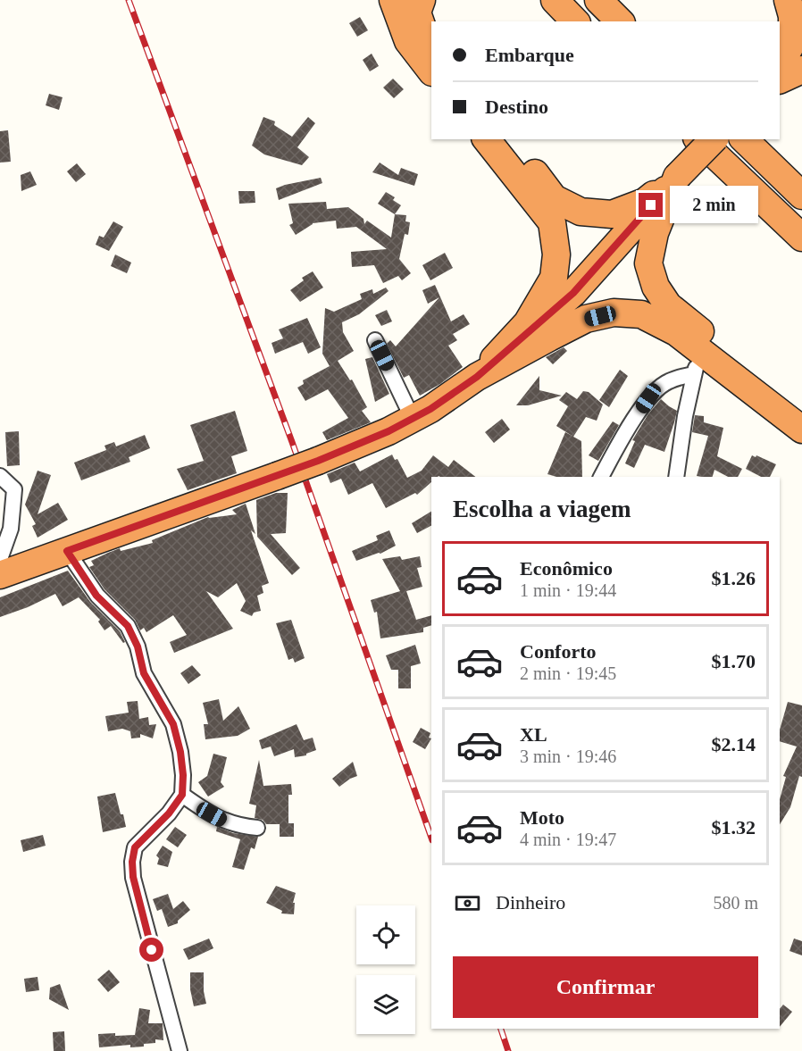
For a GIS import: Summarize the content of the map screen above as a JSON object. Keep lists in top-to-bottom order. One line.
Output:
{"page":{"banner":["Embarque","Destino"],"bubble":"2 min","heading":"Escolha a viagem","list":[{"name":"Econômico","note":"1 min · 19:44","value":"$1.26"},{"name":"Conforto","note":"2 min · 19:45","value":"$1.70"},{"name":"XL","note":"3 min · 19:46","value":"$2.14"},{"name":"Moto","note":"4 min · 19:47","value":"$1.32"}],"pay":["Dinheiro","580 m"],"buttons":"Confirmar"}}
